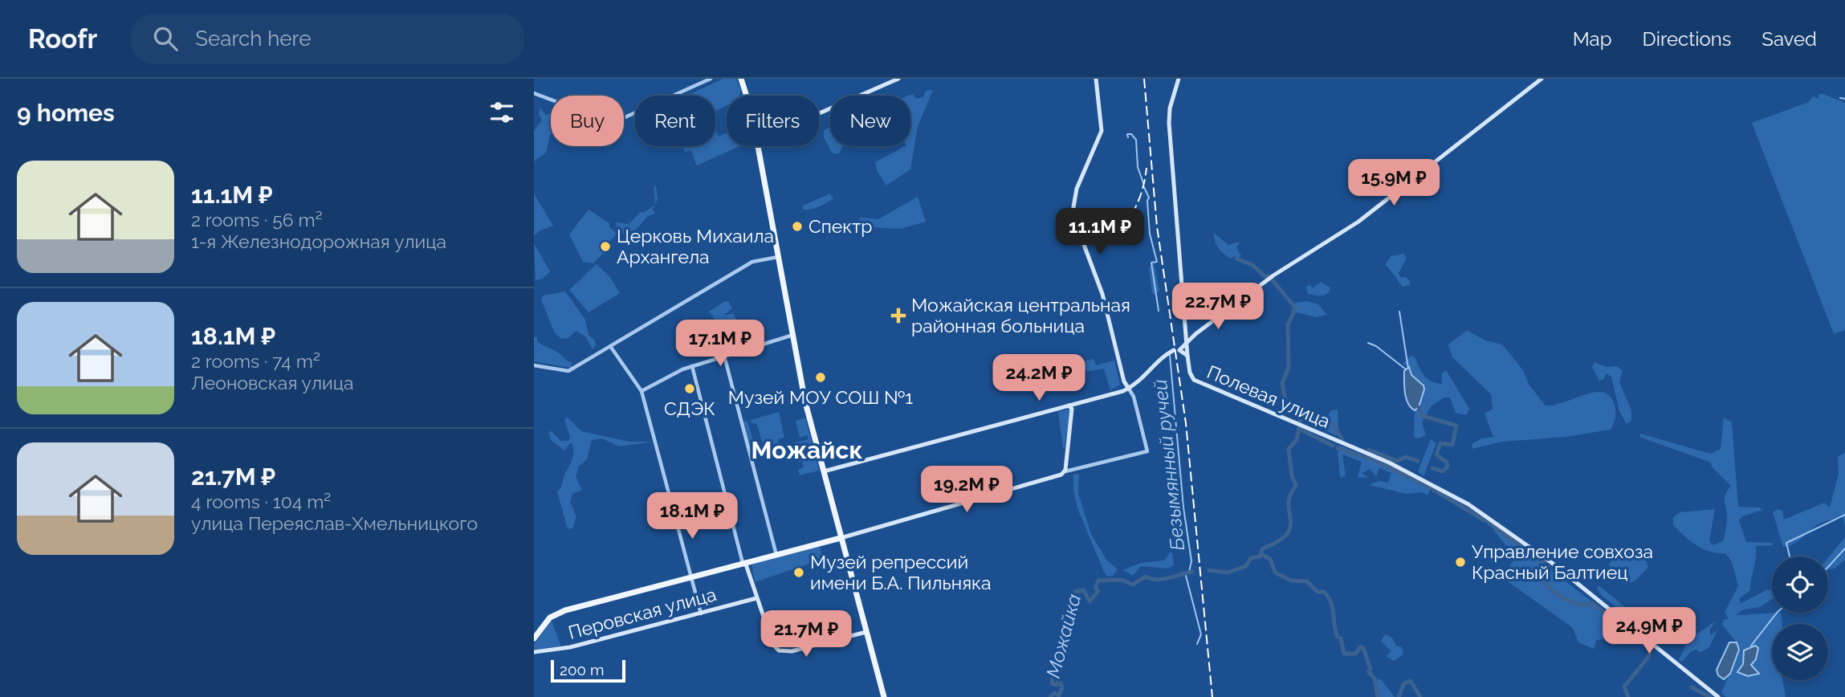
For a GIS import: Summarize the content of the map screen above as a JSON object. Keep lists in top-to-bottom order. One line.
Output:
{"streets":{"main road":["Полевая улица","Перовская улица"]},"districts":["Можайск"],"water":["Безымянный ручей","Можайка"],"places":{"other":["Спектр","Церковь Михаила Архангела","Музей МОУ СОШ №1","СДЭК","Управление совхоза Красный Балтиец","Музей репрессий имени Б.А. Пильняка"],"health":["Можайская центральная районная больница"]},"scale_bar":"200 m","page":{"header":"Roofr","search":"Search here","nav":["Map","Directions","Saved"],"heading":"9 homes","chip":["Buy","Rent","Filters","New"],"list":[{"name":"11.1M ₽","note":"2 rooms · 56 m² · 1-я Железнодорожная улица"},{"name":"18.1M ₽","note":"2 rooms · 74 m² · Леоновская улица"},{"name":"21.7M ₽","note":"4 rooms · 104 m² · улица Переяслав-Хмельницкого"}],"price":["15.9M ₽","11.1M ₽","22.7M ₽","17.1M ₽","24.2M ₽","19.2M ₽","18.1M ₽","24.9M ₽","21.7M ₽"],"scale":"200 m"}}
